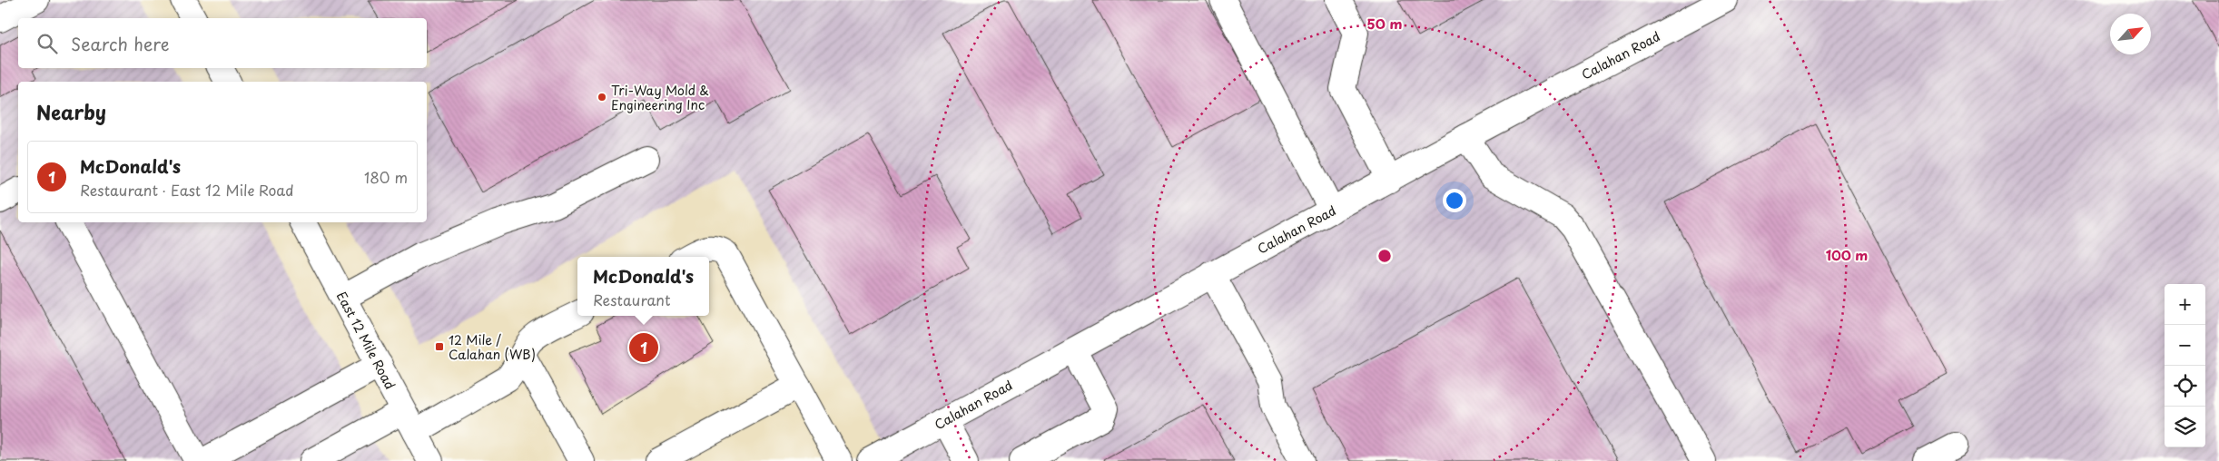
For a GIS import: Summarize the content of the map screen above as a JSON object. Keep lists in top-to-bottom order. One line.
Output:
{"streets":{"street":["Calahan Road","East 12 Mile Road"]},"places":{"other":["Tri-Way Mold & Engineering Inc"],"transit":["12 Mile / Calahan (WB)"]},"north":"top right","page":{"search":"Search here","heading":"Nearby","list":[{"mark":"1","name":"McDonald's","note":"Restaurant · East 12 Mile Road","value":"180 m"}],"popup":["McDonald's","Restaurant"],"map_buttons":["+","−"],"pins":"1"},"rings":["50 m","100 m"]}
